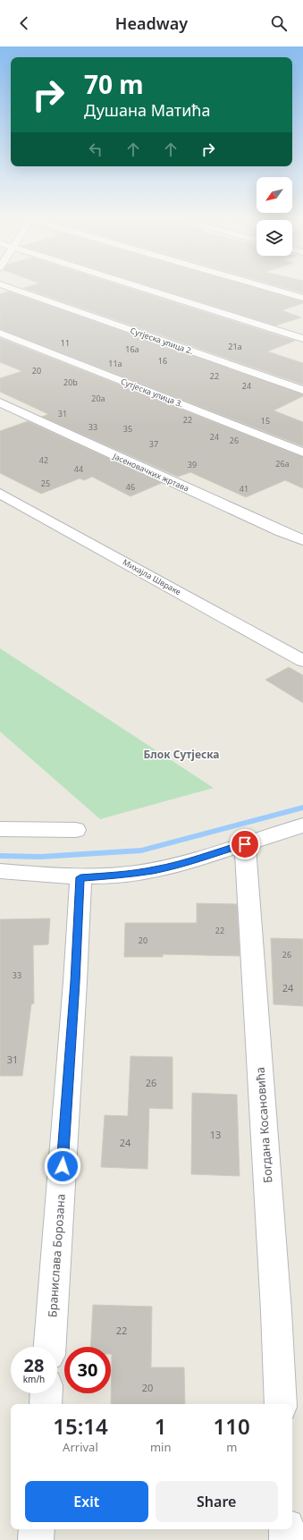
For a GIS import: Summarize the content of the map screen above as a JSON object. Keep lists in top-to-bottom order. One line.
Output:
{"streets":{"street":["Сутјеска улица 2.","Сутјеска улица 3.","Јасеновачких жртава","Михајла Швраке","Богдана Косановића","Бранислава Борозана"]},"districts":["Блок Сутјеска"],"house_numbers":["11","21a","16a","16","11a","20","22","20b","24","20a","31","22","15","33","35","24","26","37","42","26a","39","44","25","46","41","22","20","26","33","24","31","26","13","24","22","20"],"north":"bottom left","page":{"header":"Headway","turn":["70 m","Душана Матића"],"speed":"28 km/h","limit":"30","eta":["15:14","Arrival","1","min","110","m"],"buttons":["Exit","Share"]}}
